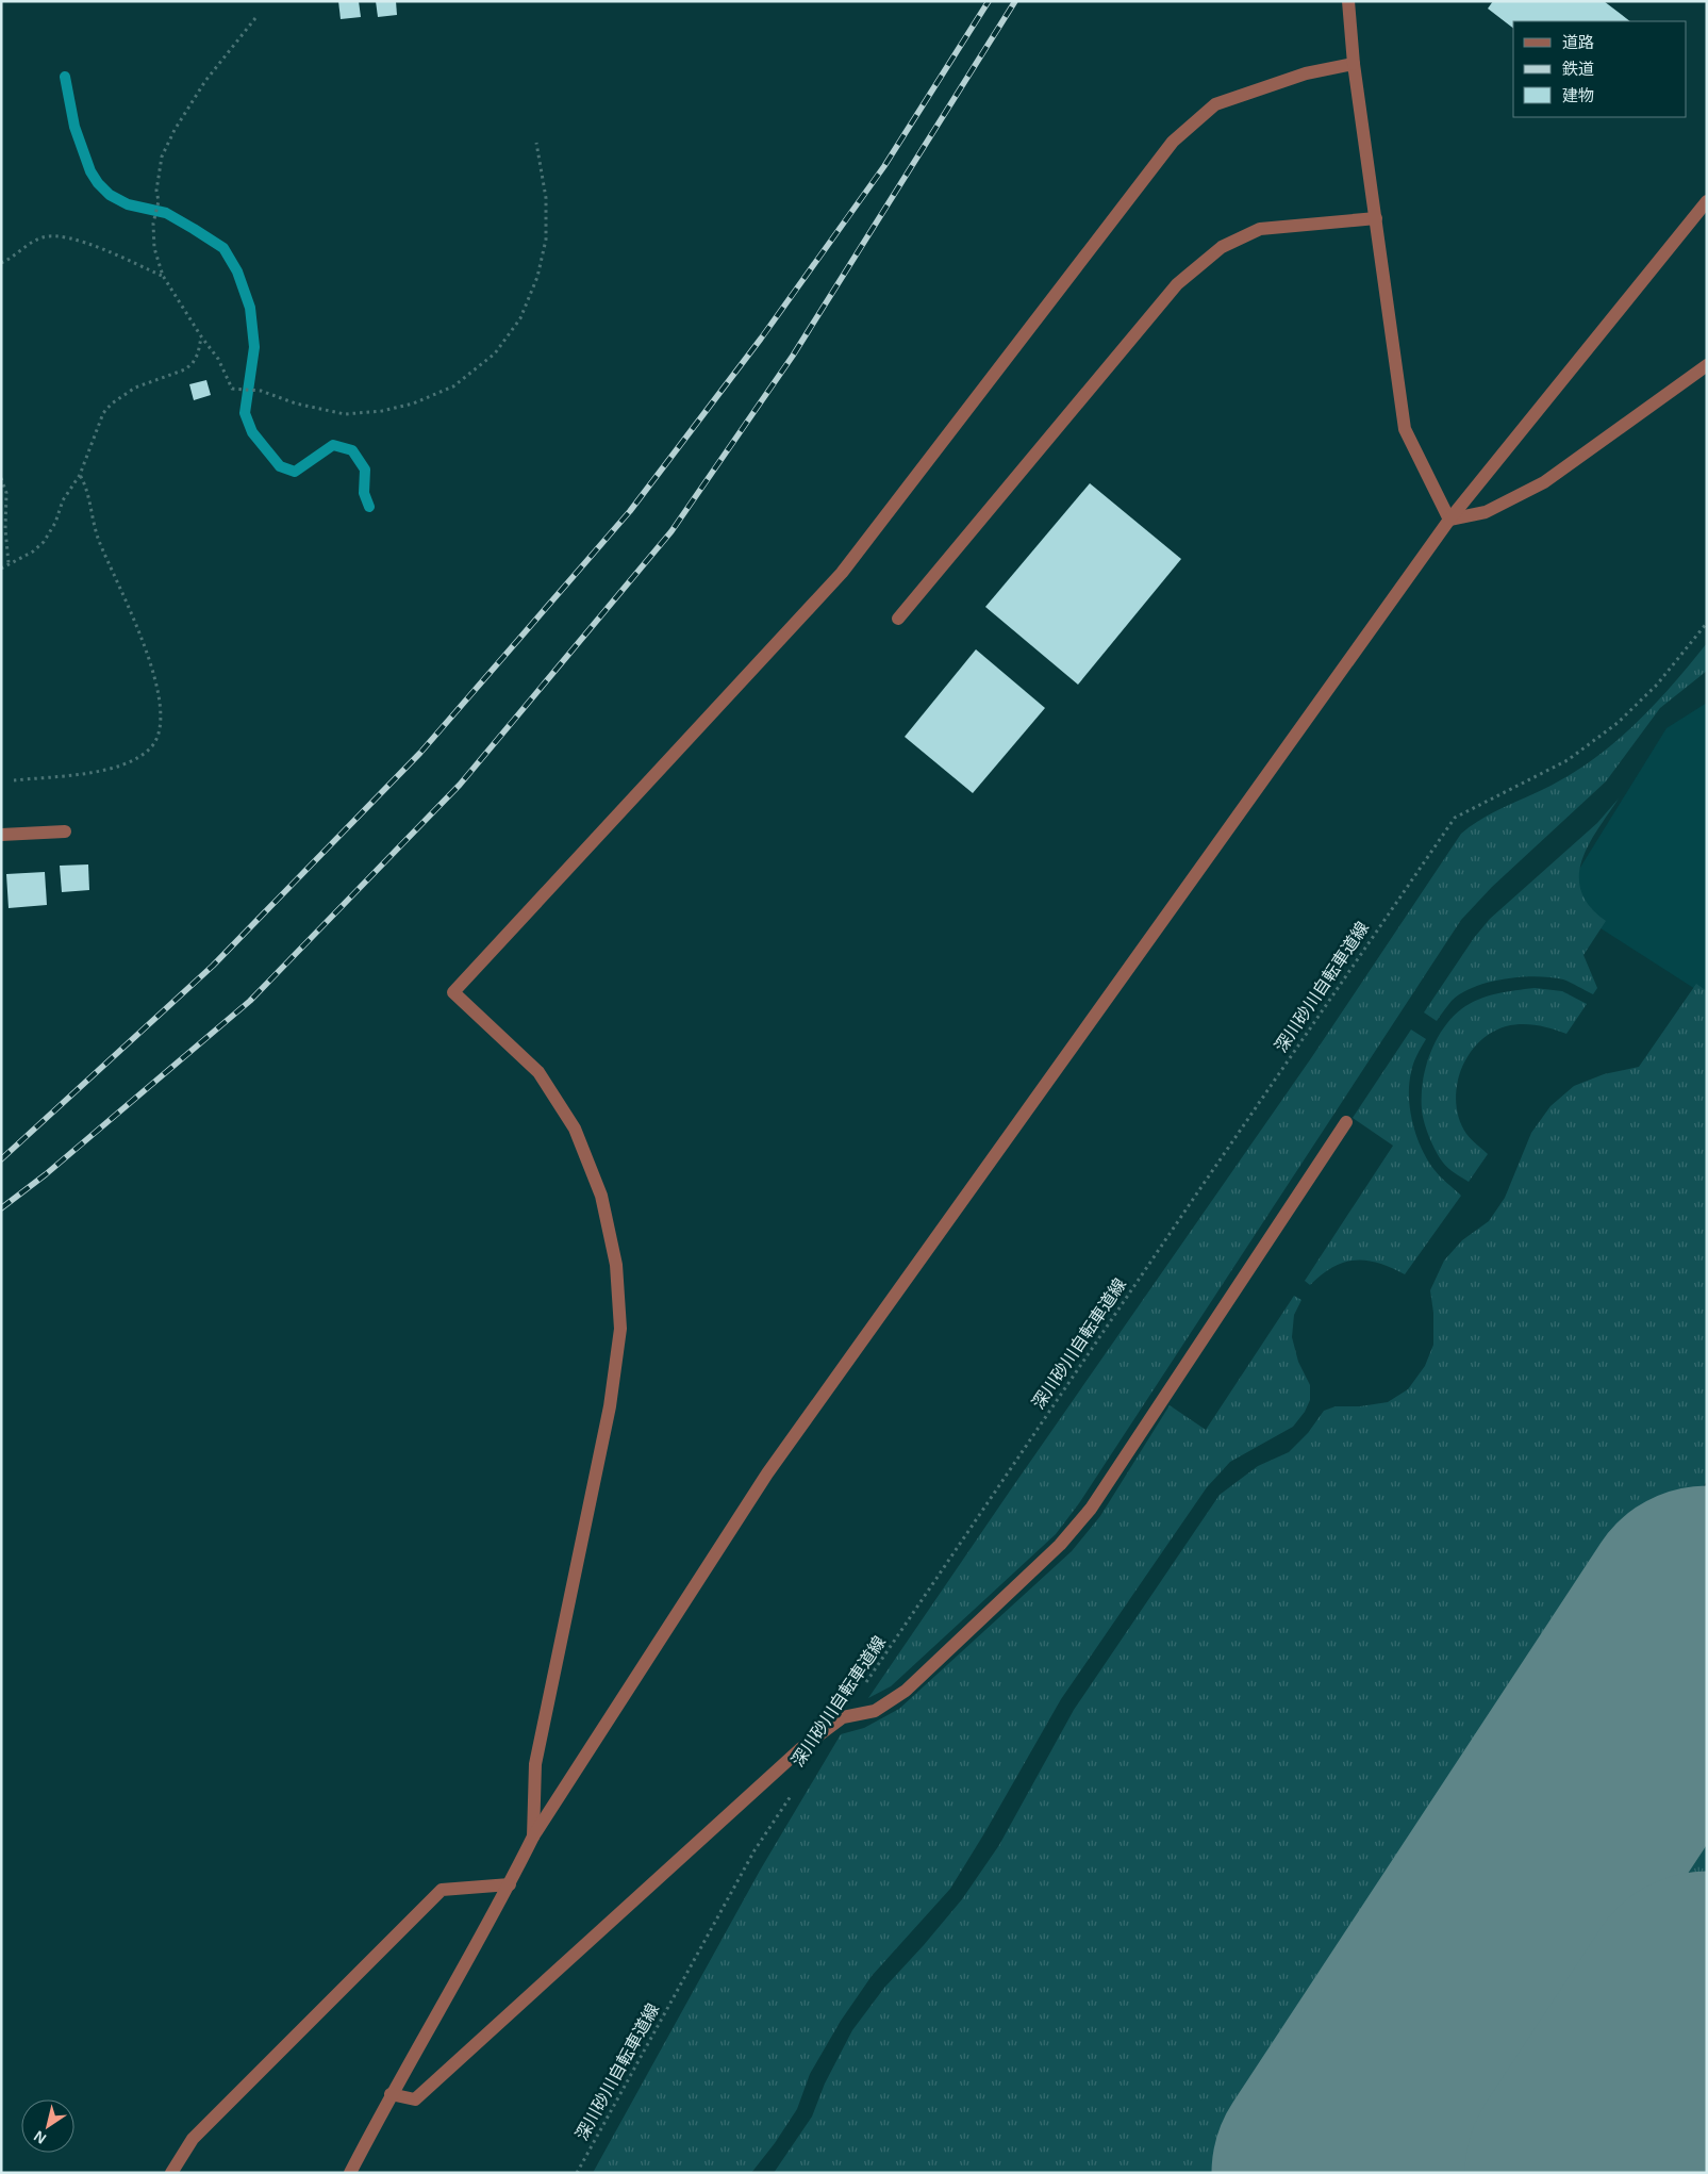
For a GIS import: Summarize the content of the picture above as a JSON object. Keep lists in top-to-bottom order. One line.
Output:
{"streets":{"path":["深川砂川自転車道線"]},"legend":["道路","鉄道","建物"],"north":"bottom left"}
